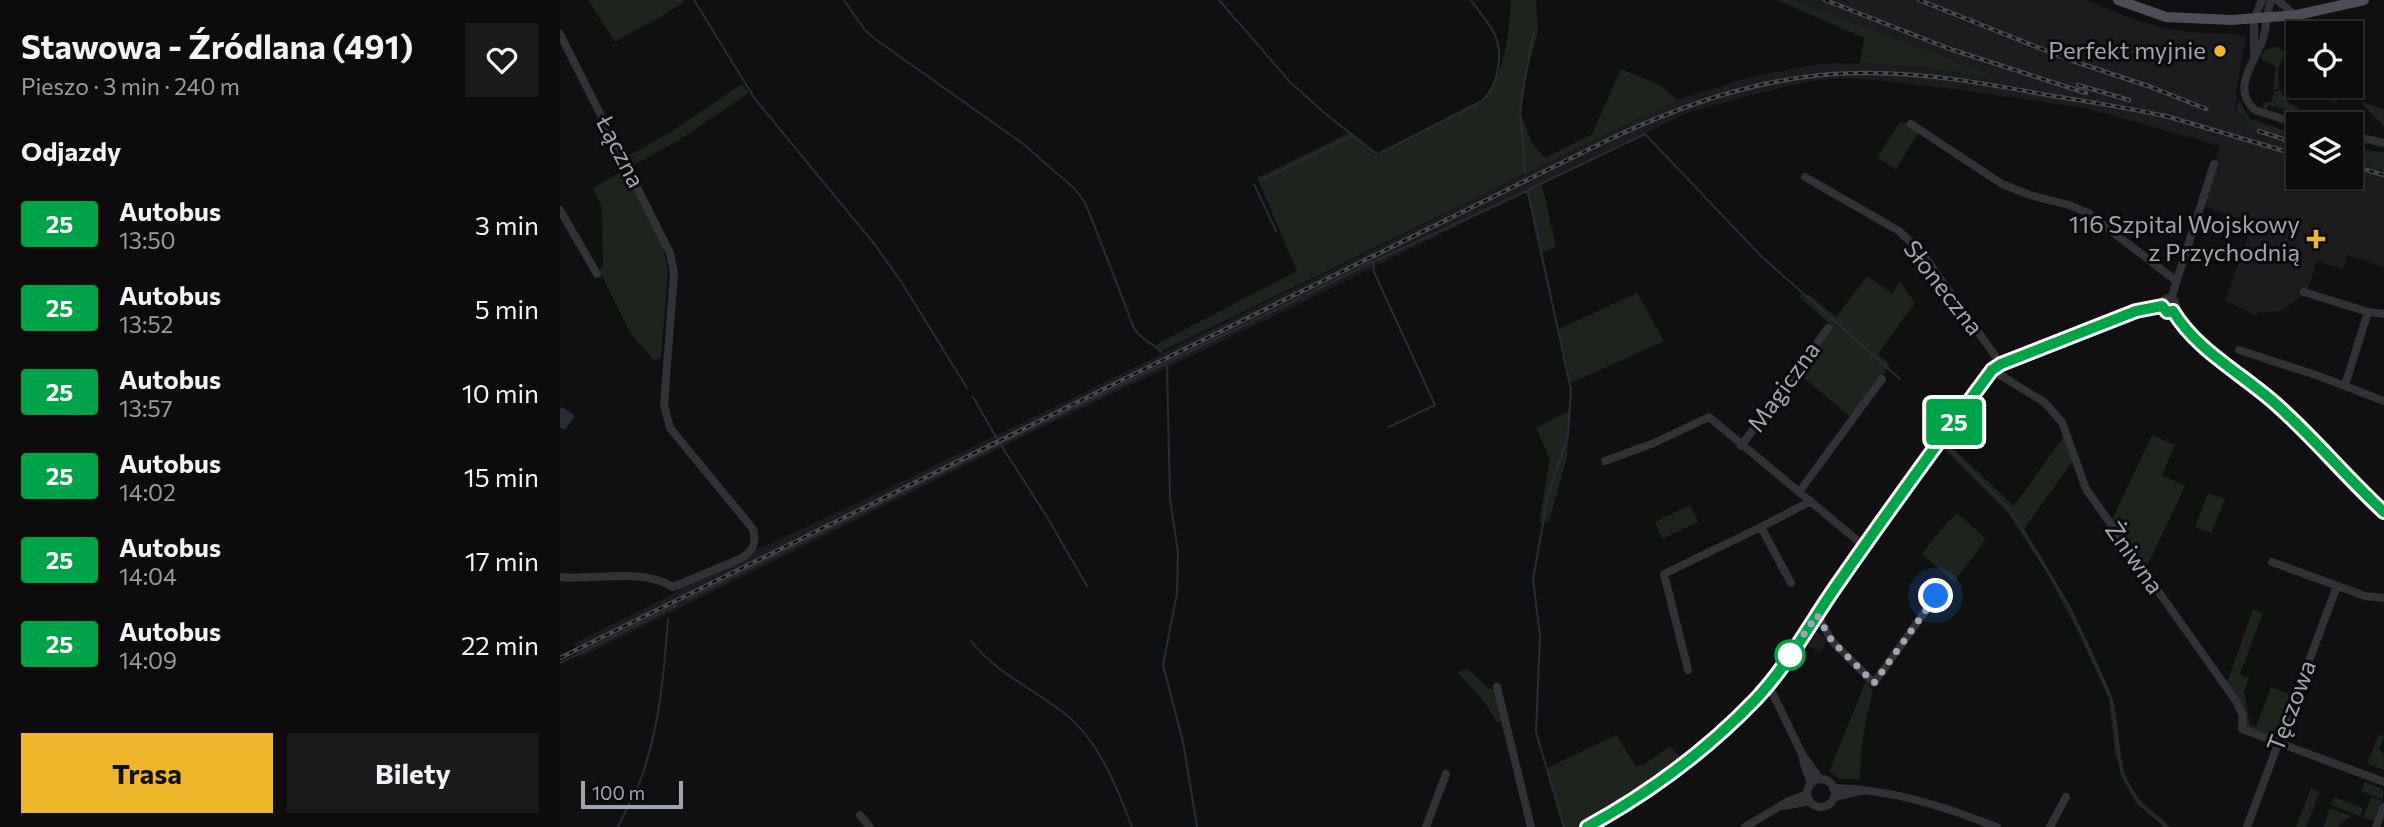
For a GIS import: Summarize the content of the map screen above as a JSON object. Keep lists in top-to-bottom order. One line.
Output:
{"streets":{"street":["Łączna","Słoneczna","Magiczna","Żniwna","Tęczowa"]},"crossings":[["Żniwna","Tęczowa"]],"places":{"other":["Perfekt myjnie"],"health":["116 Szpital Wojskowy z Przychodnią"]},"lines":["bus line 25"],"scale_bar":"100 m","page":{"heading":[["Stawowa - Źródlana (491)","Pieszo · 3 min · 240 m"],"Odjazdy"],"on_map":"25","list":[{"mark":"25","name":"Autobus","note":"13:50","value":"3 min"},{"mark":"25","name":"Autobus","note":"13:52","value":"5 min"},{"mark":"25","name":"Autobus","note":"13:57","value":"10 min"},{"mark":"25","name":"Autobus","note":"14:02","value":"15 min"},{"mark":"25","name":"Autobus","note":"14:04","value":"17 min"},{"mark":"25","name":"Autobus","note":"14:09","value":"22 min"}],"buttons":["Trasa","Bilety"],"scale":"100 m"}}
